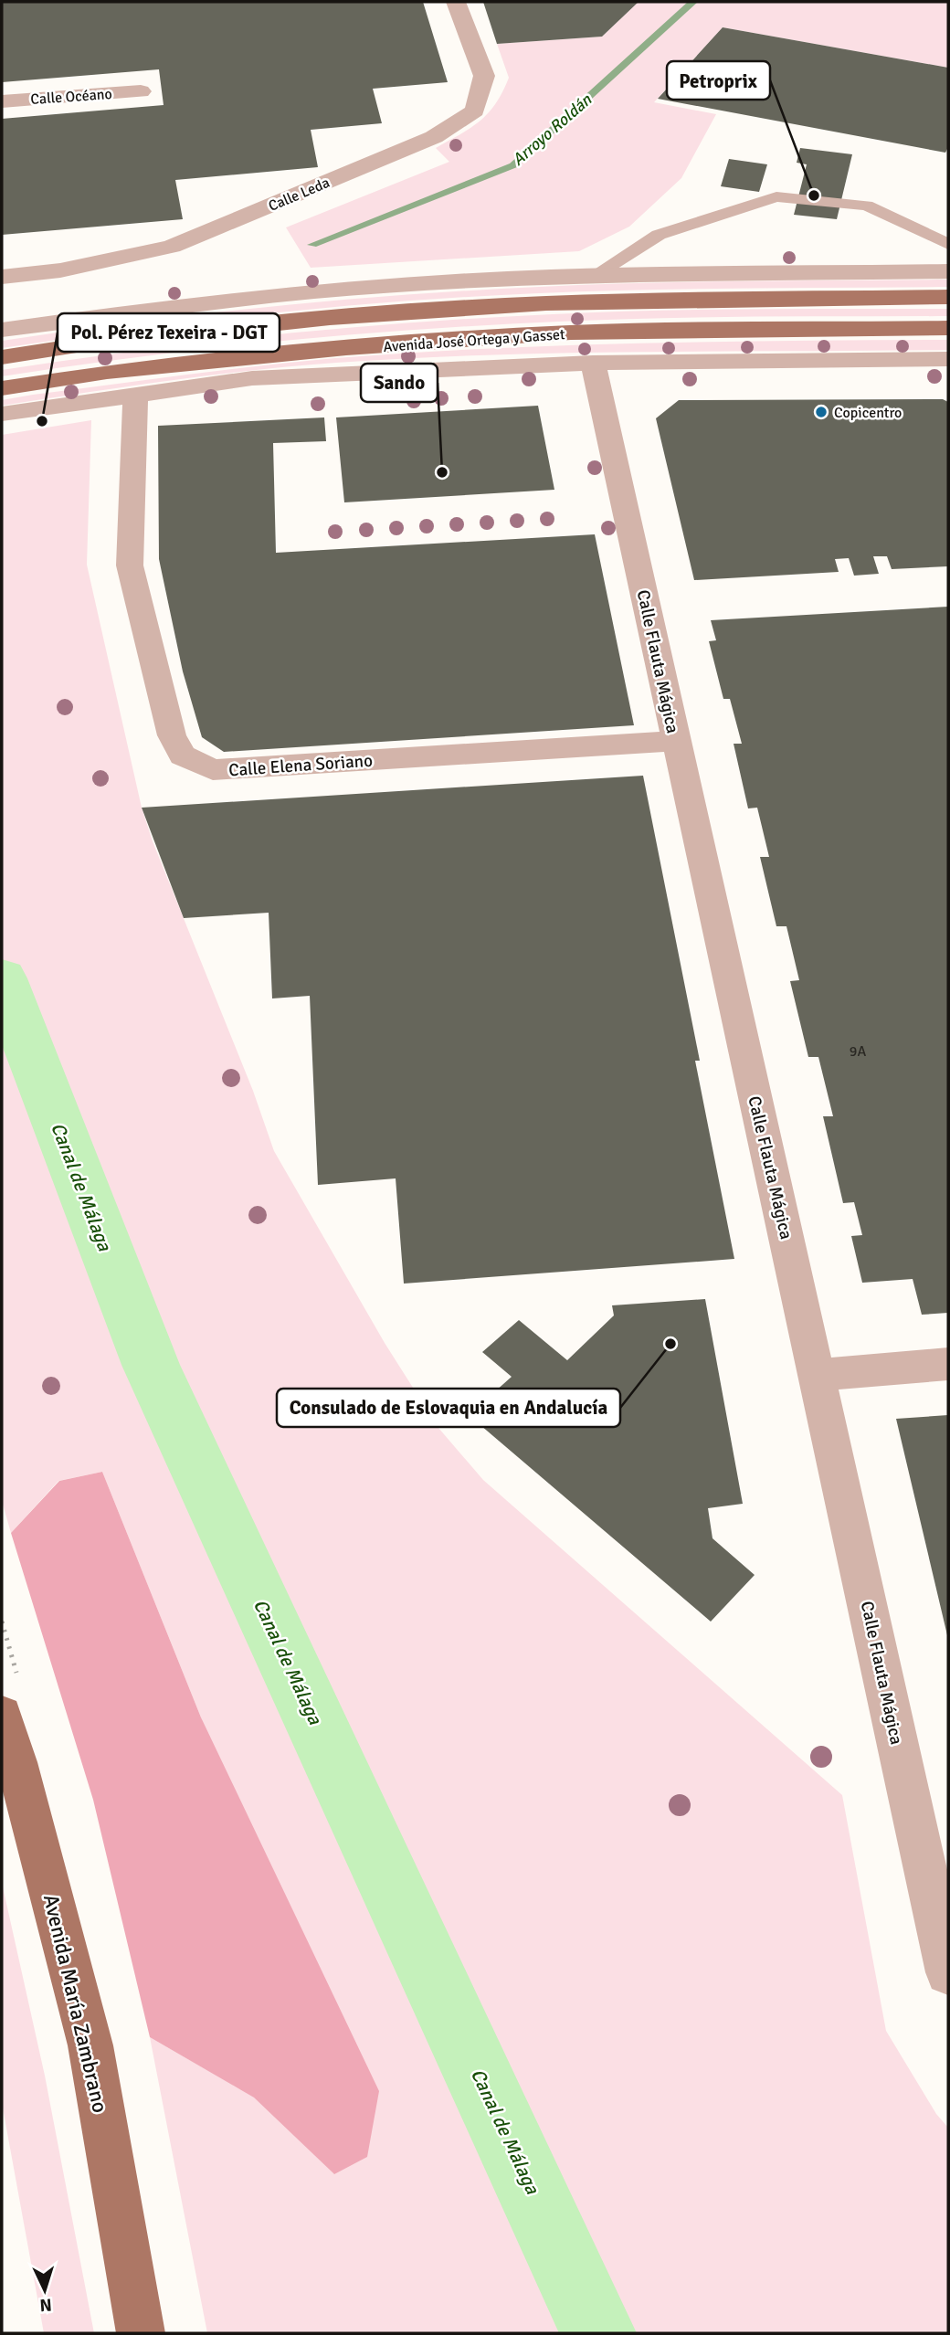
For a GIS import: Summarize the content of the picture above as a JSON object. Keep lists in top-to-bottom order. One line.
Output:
{"streets":{"main road":["Avenida José Ortega y Gasset","Avenida María Zambrano"],"street":["Calle Océano","Calle Leda","Calle Flauta Mágica","Calle Elena Soriano"]},"crossings":[["Avenida José Ortega y Gasset","Calle Flauta Mágica"],["Avenida José Ortega y Gasset","Calle Elena Soriano"],["Calle Flauta Mágica","Calle Elena Soriano"]],"water":["Arroyo Roldán","Canal de Málaga"],"places":["Petroprix","Copicentro","Pol. Pérez Texeira - DGT","Sando","Consulado de Eslovaquia en Andalucía"],"house_numbers":["9A"],"north":"bottom"}
